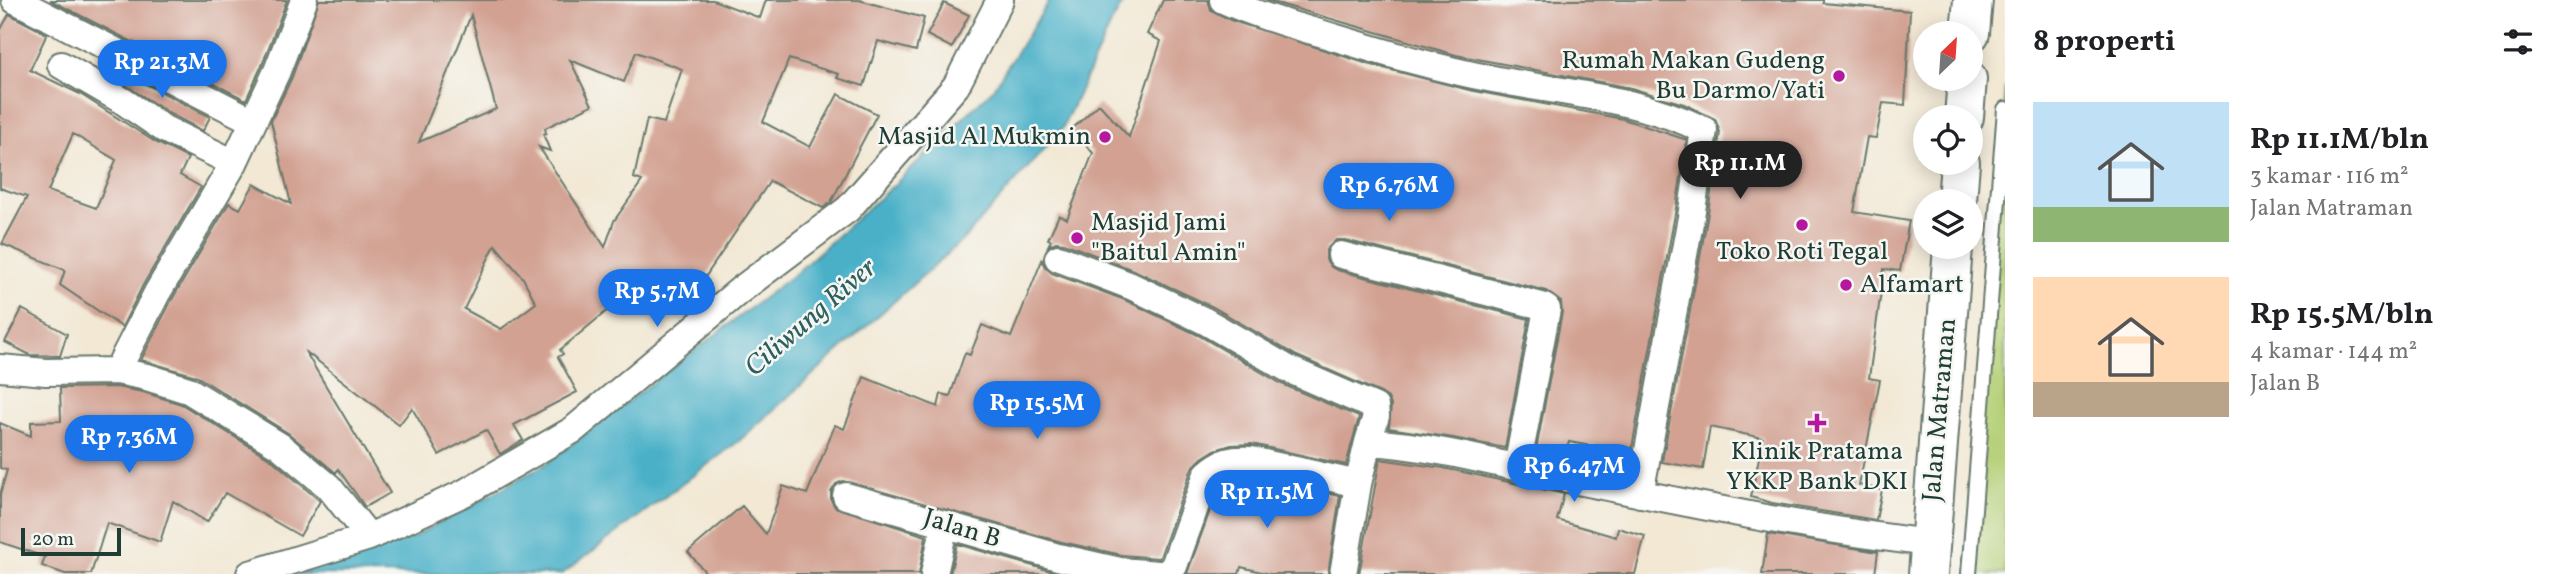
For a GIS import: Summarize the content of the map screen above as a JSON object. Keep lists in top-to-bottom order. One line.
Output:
{"streets":{"main road":["Jalan Matraman"],"street":["Jalan B"]},"water":["Ciliwung River"],"places":{"other":["Rumah Makan Gudeng Bu Darmo/Yati","Masjid Al Mukmin","Toko Roti Tegal","Masjid Jami \"Baitul Amin\"","Alfamart"],"health":["Klinik Pratama YKKP Bank DKI"]},"scale_bar":"20 m","north":"top right","page":{"heading":"8 properti","price":["Rp 21.3M","Rp 11.1M","Rp 6.76M","Rp 5.7M","Rp 15.5M","Rp 7.36M","Rp 6.47M","Rp 11.5M"],"list":[{"name":"Rp 11.1M/bln","note":"3 kamar · 116 m² · Jalan Matraman"},{"name":"Rp 15.5M/bln","note":"4 kamar · 144 m² · Jalan B"}],"scale":"20 m"}}
